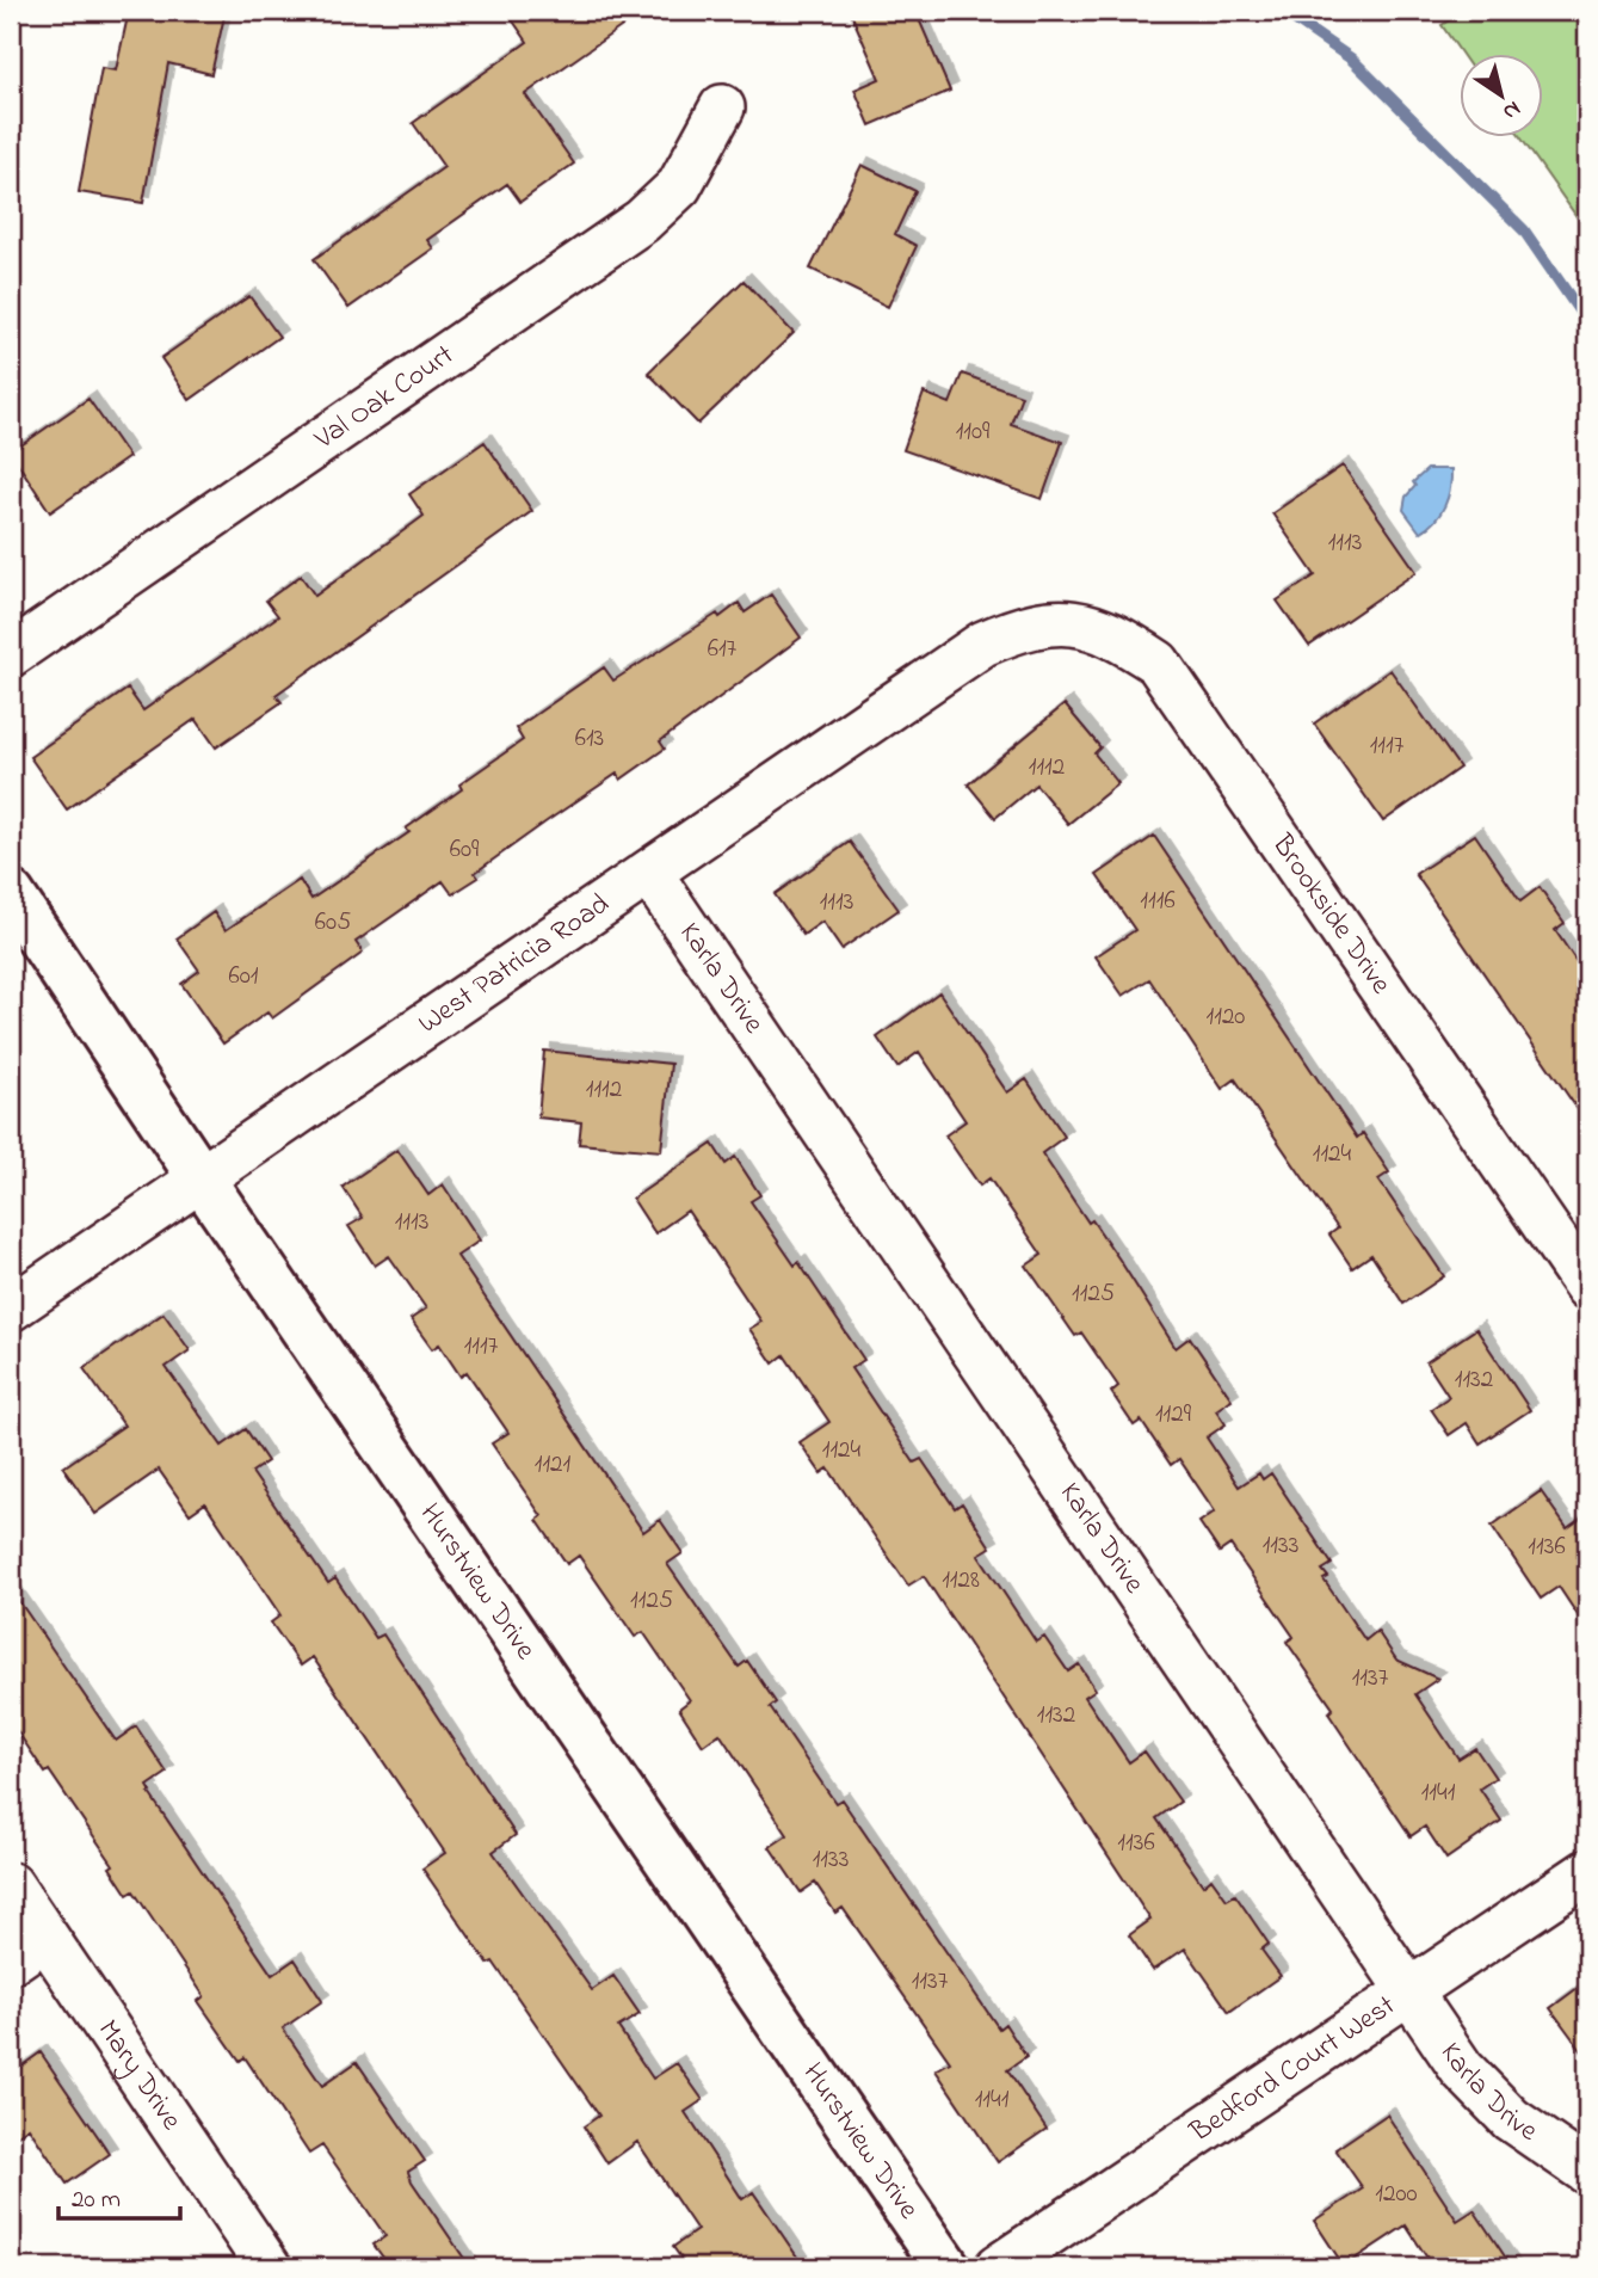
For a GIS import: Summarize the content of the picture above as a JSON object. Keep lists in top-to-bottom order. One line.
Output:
{"streets":{"street":["Val Oak Court","Brookside Drive","West Patricia Road","Karla Drive","Hurstview Drive","Bedford Court West","Mary Drive"]},"crossings":[["Brookside Drive","West Patricia Road"],["West Patricia Road","Karla Drive"],["West Patricia Road","Hurstview Drive"],["Karla Drive","Bedford Court West"]],"house_numbers":["1109","1113","617","613","1117","1112","609","1116","1113","605","601","1120","1112","1124","1113","1125","1117","1132","1129","1124","1121","1133","1136","1128","1125","1137","1132","1141","1136","1133","1137","1141","1200"],"scale_bar":"20 m","north":"bottom right"}
